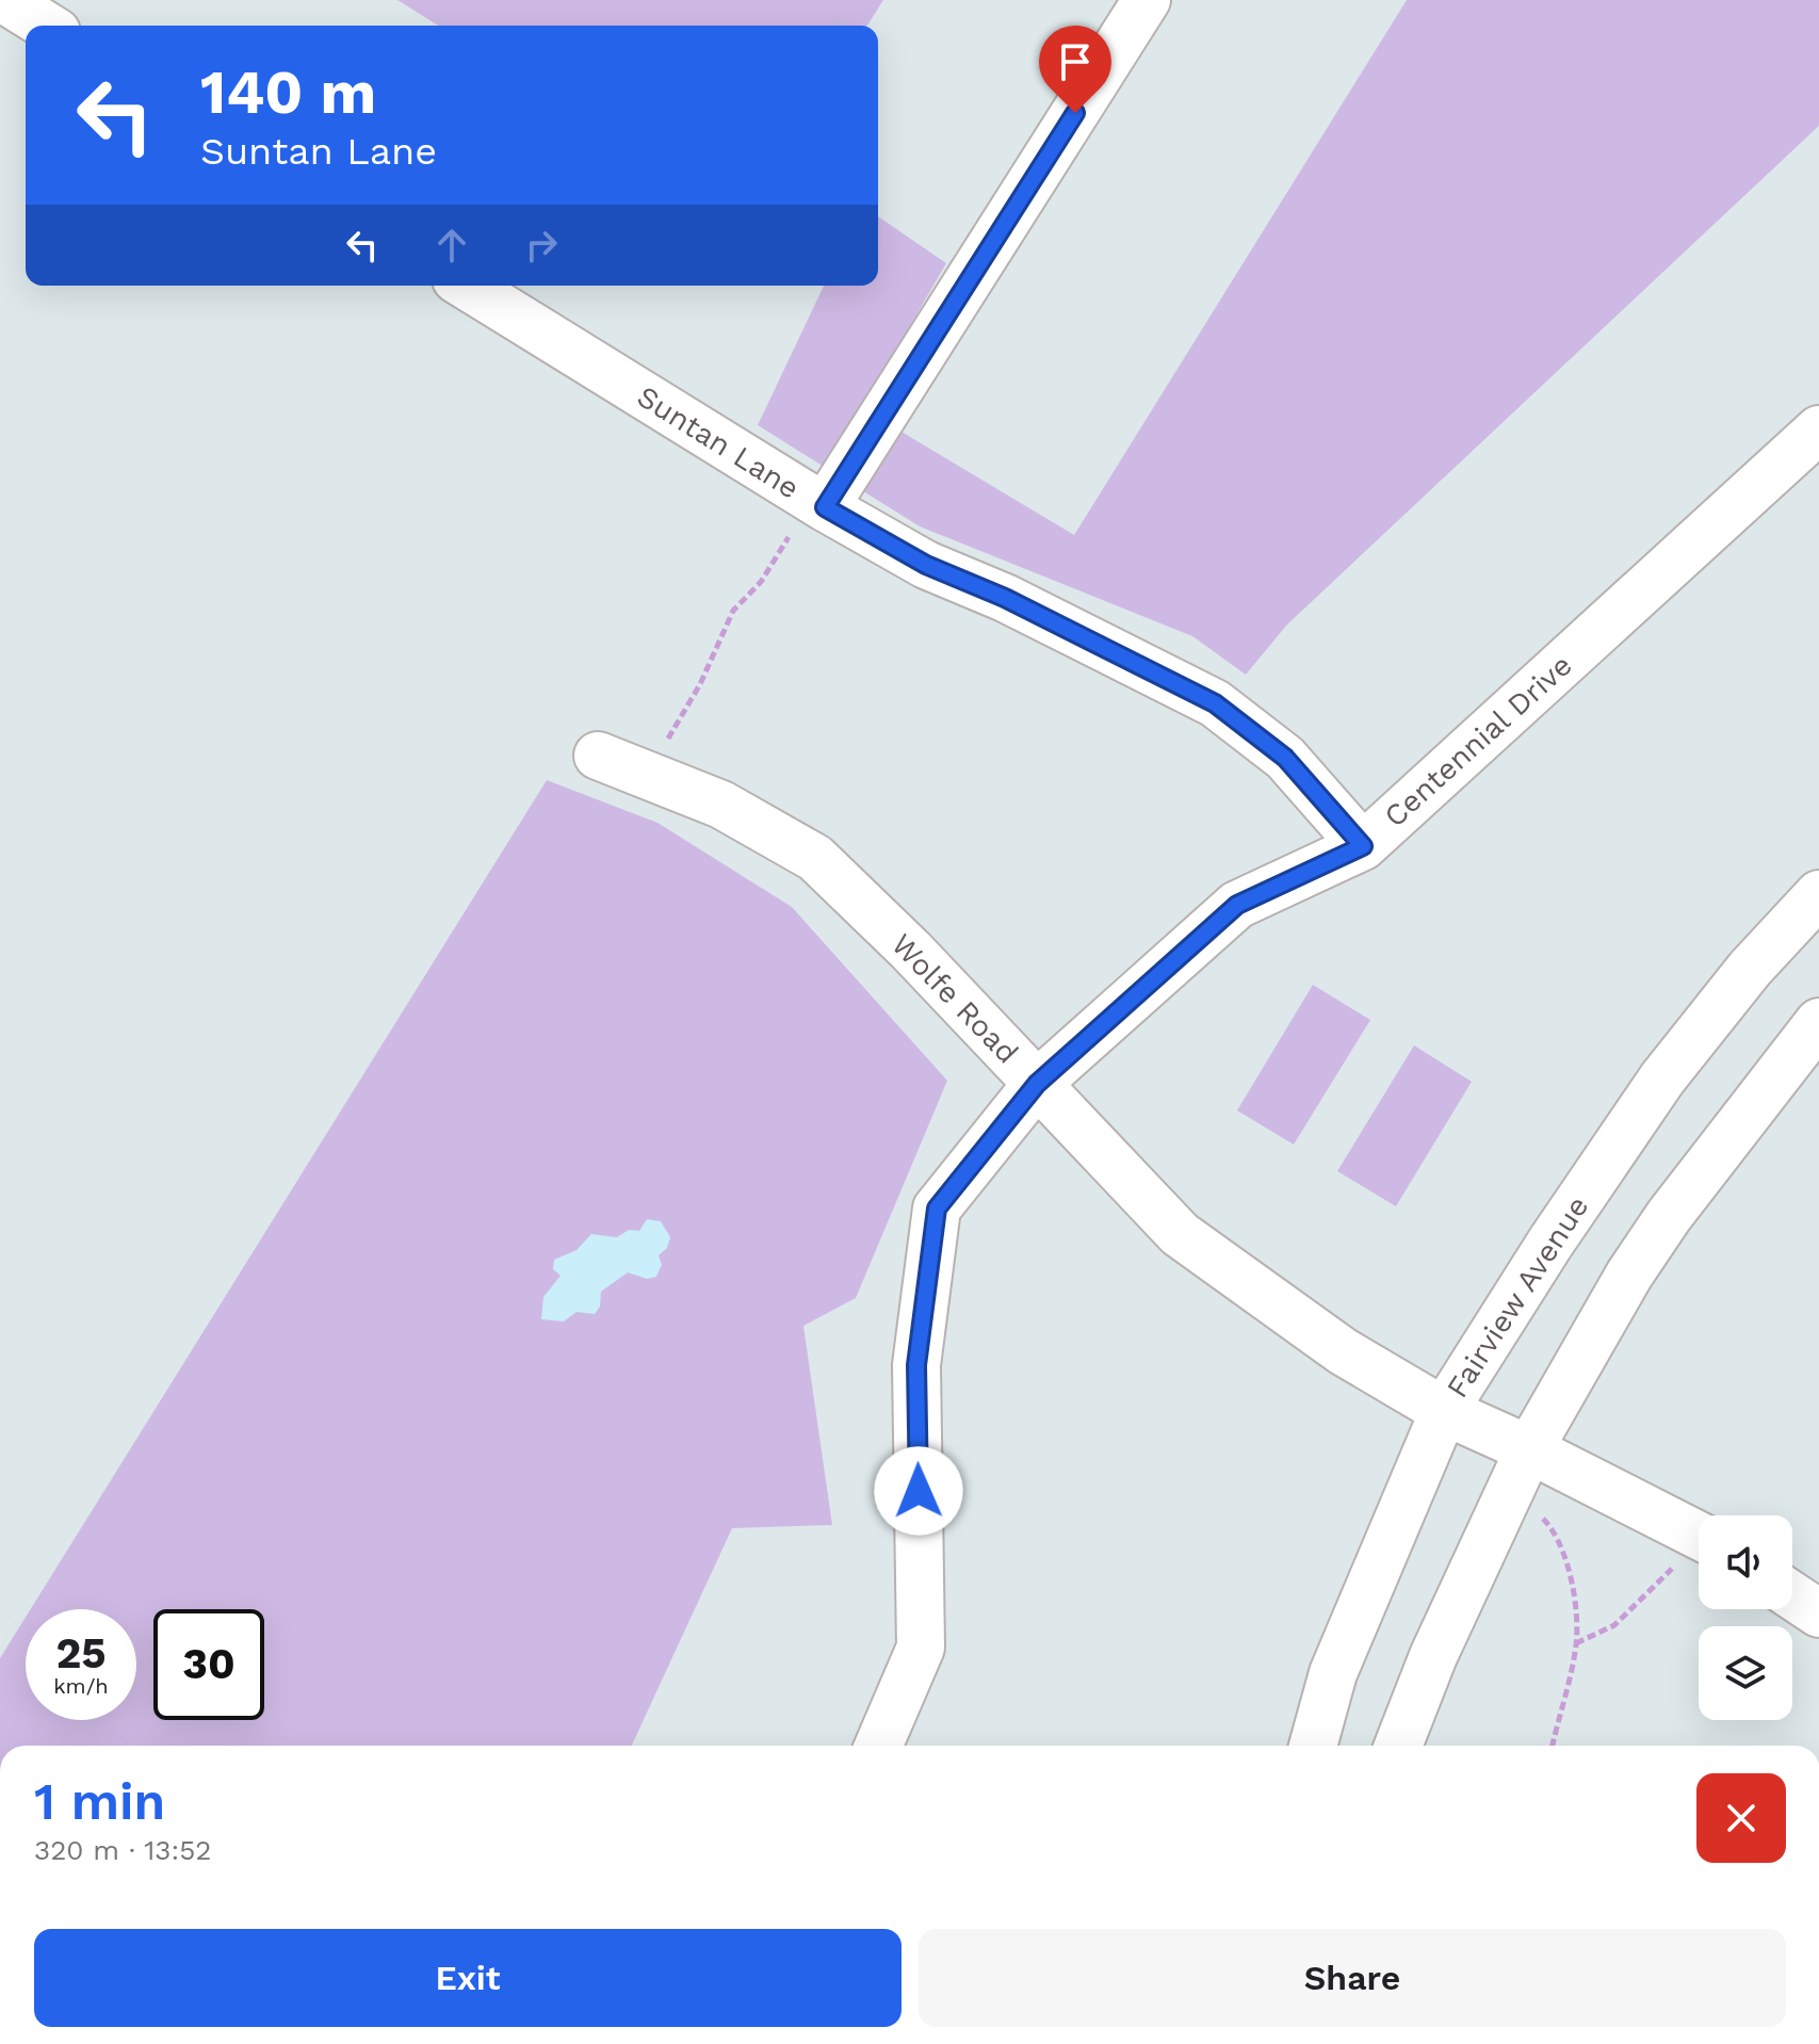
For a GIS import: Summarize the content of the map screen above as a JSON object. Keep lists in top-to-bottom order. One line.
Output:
{"streets":{"street":["Suntan Lane","Centennial Drive","Wolfe Road","Fairview Avenue"]},"crossings":[["Suntan Lane","Centennial Drive"],["Centennial Drive","Wolfe Road"],["Wolfe Road","Fairview Avenue"]],"page":{"turn":["140 m","Suntan Lane"],"speed":"25 km/h","limit":"30","heading":["1 min","320 m · 13:52"],"buttons":["Exit","Share"]}}
